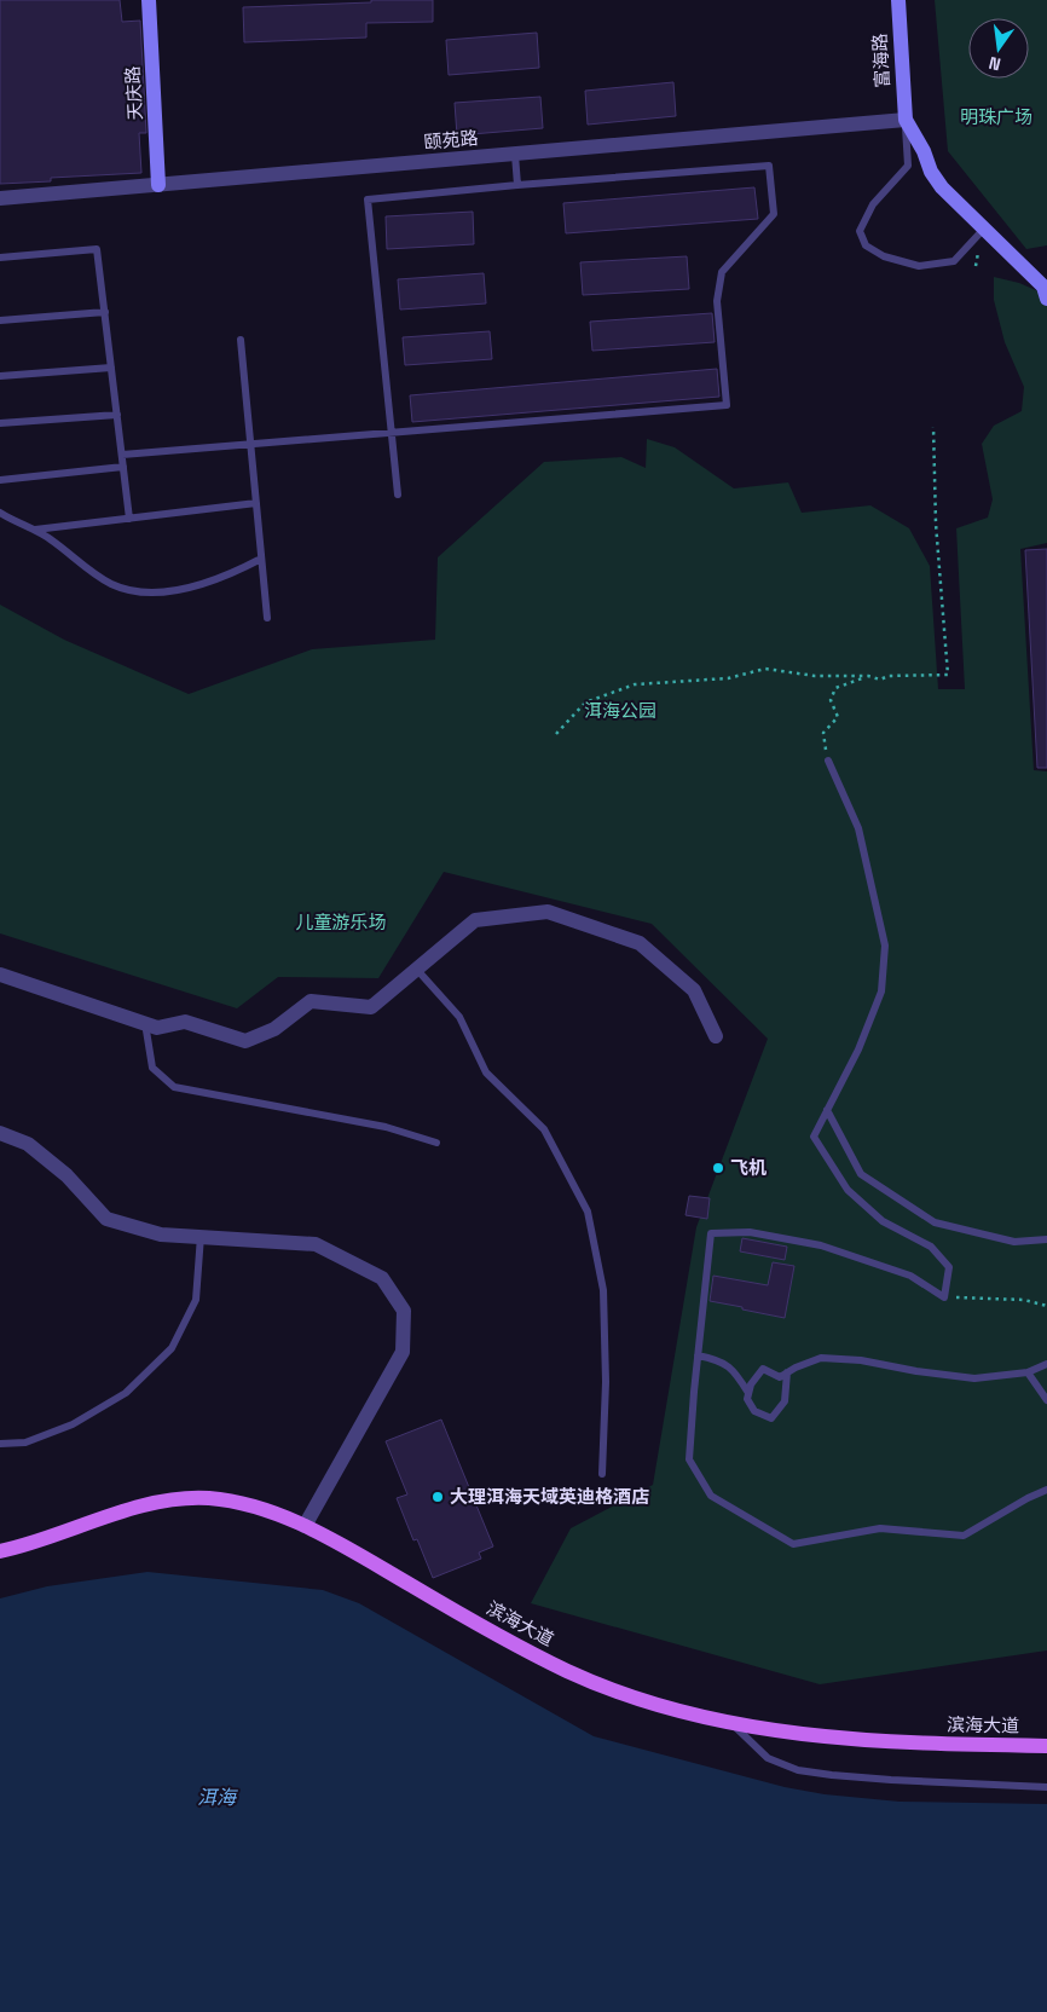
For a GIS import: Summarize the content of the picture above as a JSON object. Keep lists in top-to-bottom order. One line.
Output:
{"streets":{"main road":["滨海大道"],"street":["富海路","天庆路","颐苑路"]},"crossings":[["富海路","颐苑路"],["天庆路","颐苑路"]],"water":["洱海"],"parks":["明珠广场","洱海公园","儿童游乐场"],"places":["飞机","大理洱海天域英迪格酒店"],"north":"bottom"}
